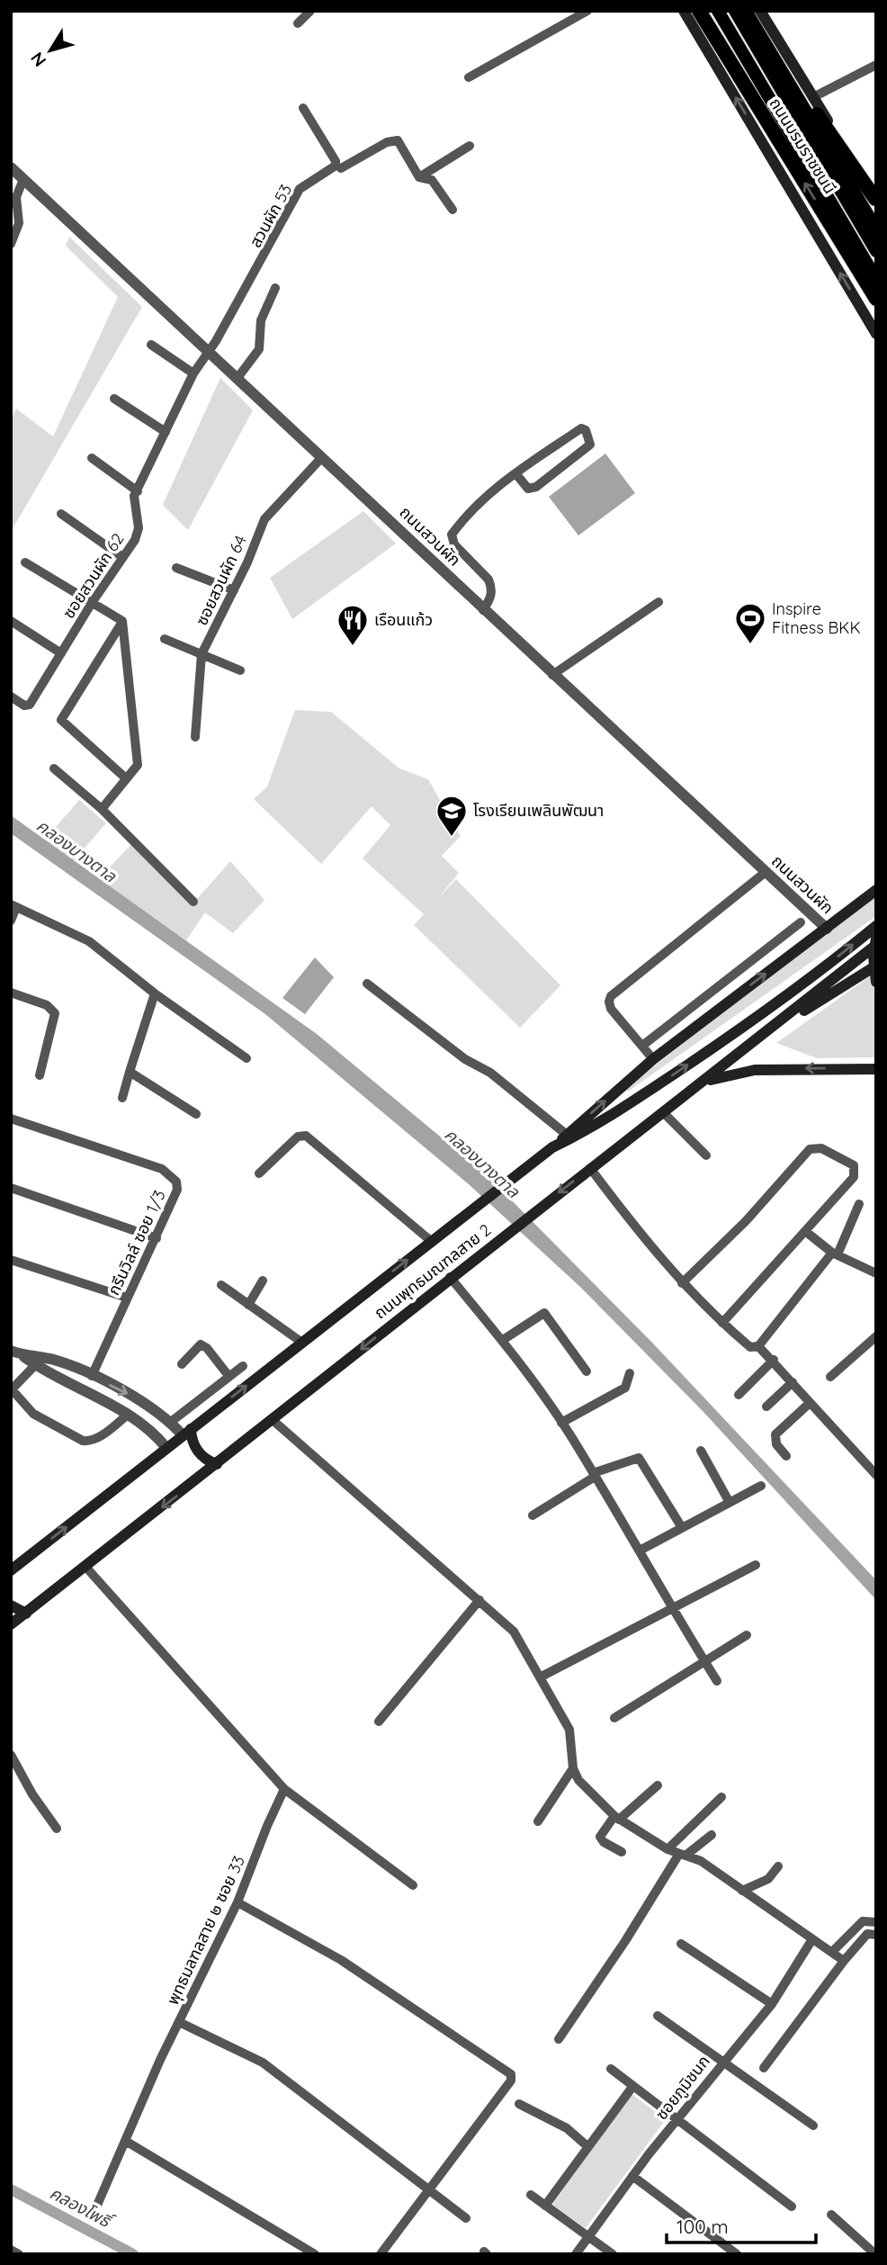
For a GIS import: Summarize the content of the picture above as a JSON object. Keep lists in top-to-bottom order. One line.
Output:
{"streets":{"highway":["ถนนบรมราชชนนี"],"main road":["ถนนพุทธมณฑลสาย 2"],"street":["สวนผัก 53","ถนนสวนผัก","ซอยสวนผัก 62","ซอยสวนผัก 64","กรีนวิลล์ ซอย 1/3","พุทธมลฑลสาย ๒ ซอย 33","ซอยภูมิชนก"]},"crossings":[["สวนผัก 53","ถนนสวนผัก"],["สวนผัก 53","ซอยสวนผัก 62"],["ถนนสวนผัก","ซอยสวนผัก 62"],["ถนนสวนผัก","ซอยสวนผัก 64"]],"water":["คลองบางตาล","คลองโพธิ์"],"places":{"sports":["Inspire Fitness BKK"],"restaurant":["เรือนแก้ว"],"school or university":["โรงเรียนเพลินพัฒนา"]},"scale_bar":"100 m","north":"bottom left"}
